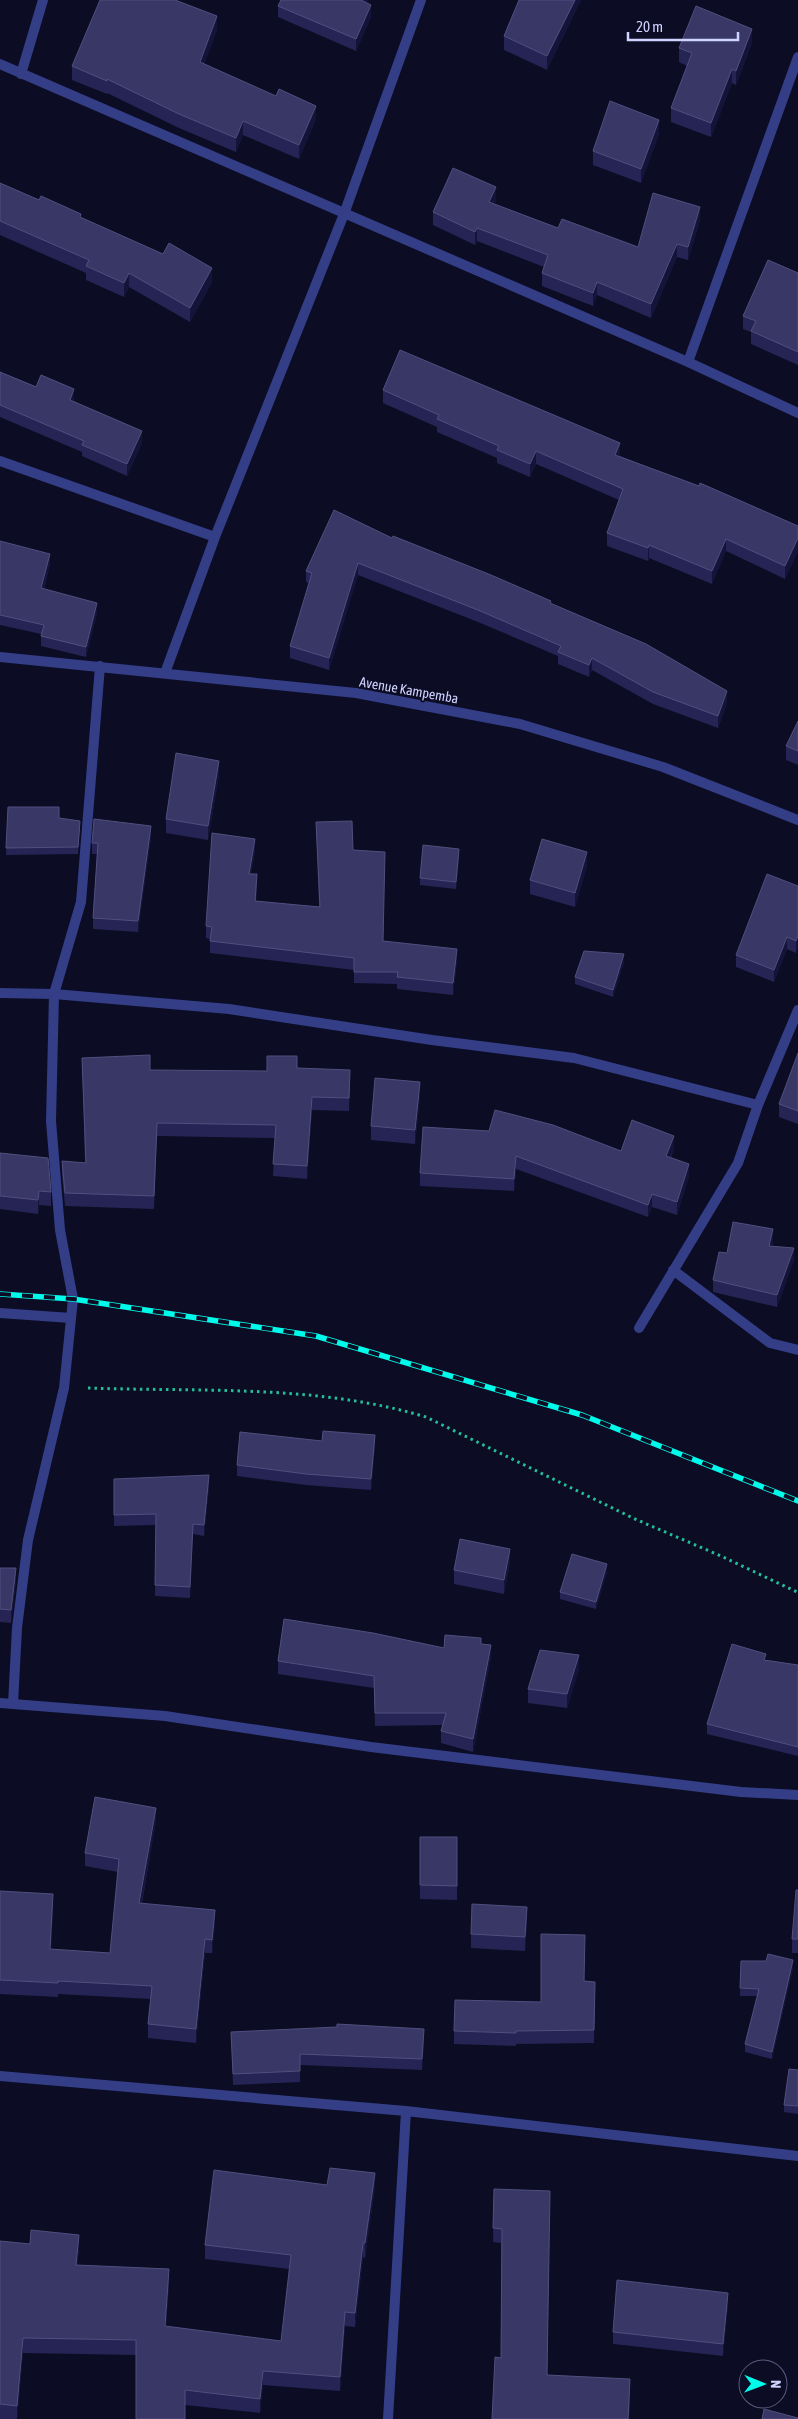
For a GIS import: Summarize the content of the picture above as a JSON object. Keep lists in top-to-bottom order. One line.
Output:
{"streets":{"street":["Avenue Kampemba"]},"scale_bar":"20 m","north":"right"}
